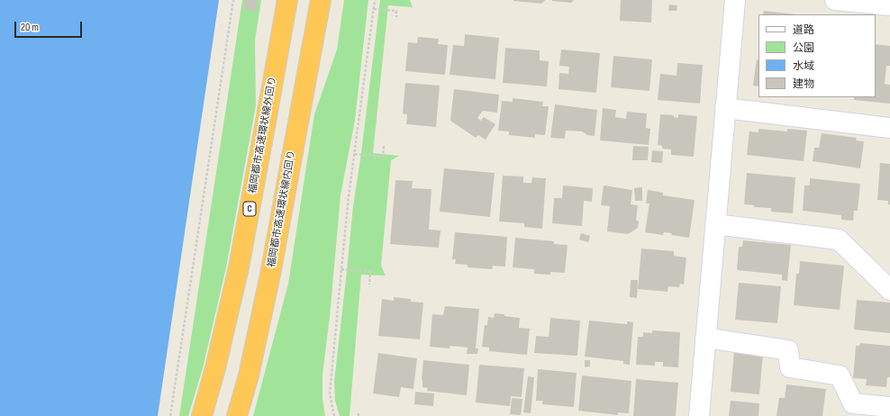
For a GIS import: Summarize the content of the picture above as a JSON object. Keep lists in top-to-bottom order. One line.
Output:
{"streets":{"highway":["福岡都市高速環状線外回り","C","福岡都市高速環状線内回り"]},"legend":["道路","公園","水域","建物"],"scale_bar":"20 m"}
